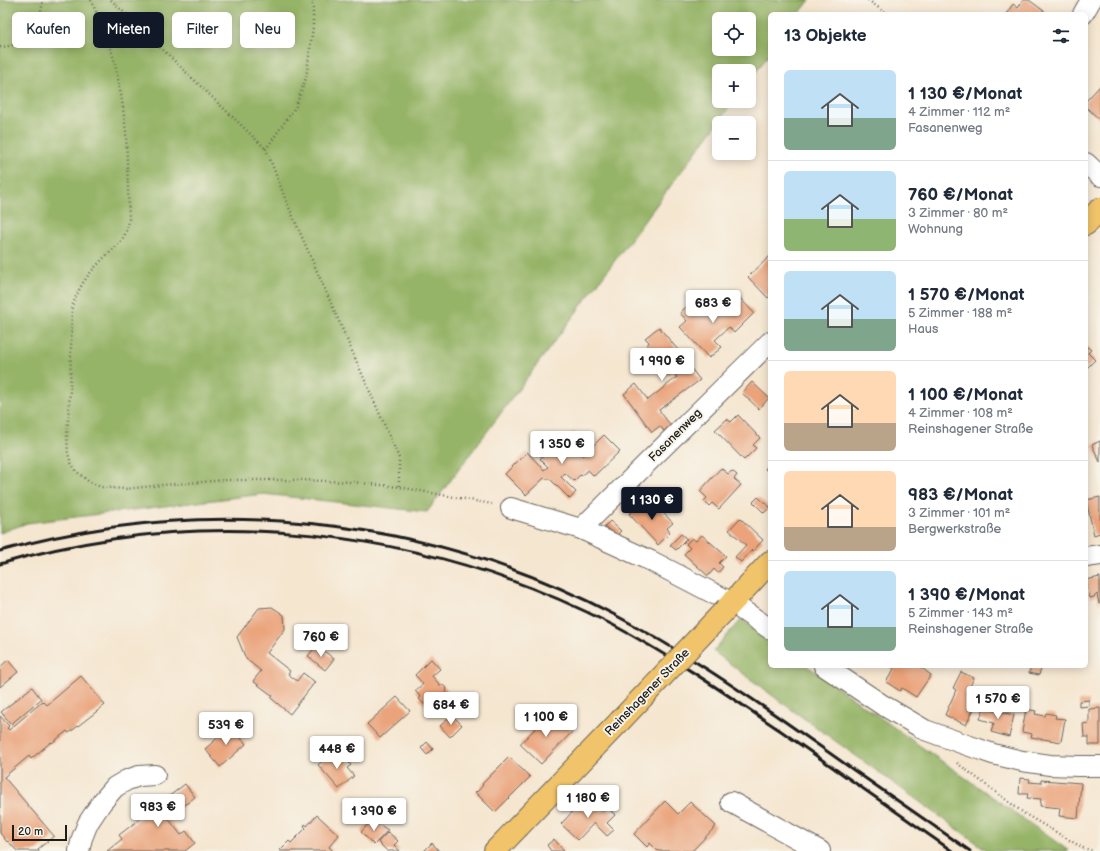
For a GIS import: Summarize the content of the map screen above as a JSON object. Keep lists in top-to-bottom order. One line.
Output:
{"streets":{"main road":["Reinshagener Straße"],"street":["Fasanenweg"]},"scale_bar":"20 m","page":{"map_buttons":["+","−"],"chip":["Kaufen","Mieten","Filter","Neu"],"heading":"13 Objekte","list":[{"name":"1 130 €/Monat","note":"4 Zimmer · 112 m² · Fasanenweg"},{"name":"760 €/Monat","note":"3 Zimmer · 80 m² · Wohnung"},{"name":"1 570 €/Monat","note":"5 Zimmer · 188 m² · Haus"},{"name":"1 100 €/Monat","note":"4 Zimmer · 108 m² · Reinshagener Straße"},{"name":"983 €/Monat","note":"3 Zimmer · 101 m² · Bergwerkstraße"},{"name":"1 390 €/Monat","note":"5 Zimmer · 143 m² · Reinshagener Straße"}],"price":["683 €","1 990 €","1 350 €","1 130 €","760 €","1 570 €","684 €","1 100 €","539 €","448 €","1 180 €","983 €","1 390 €"],"scale":"20 m"}}
